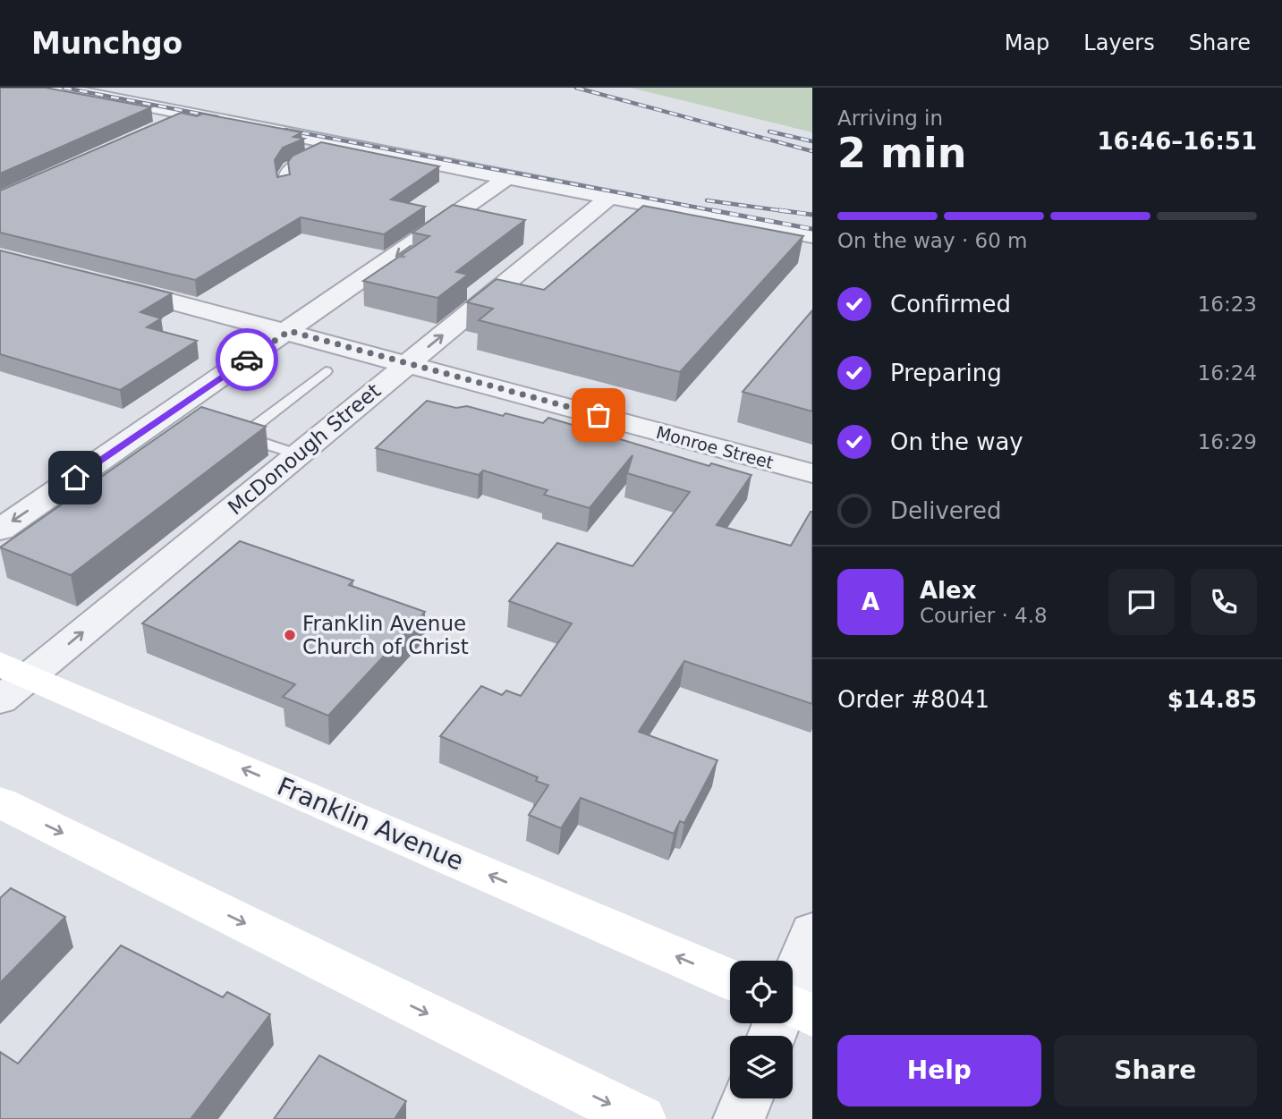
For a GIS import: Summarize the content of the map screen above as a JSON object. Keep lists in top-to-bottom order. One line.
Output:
{"streets":{"main road":["Franklin Avenue"],"street":["Monroe Street","McDonough Street"]},"crossings":[["Monroe Street","McDonough Street"],["McDonough Street","Franklin Avenue"]],"places":["Franklin Avenue Church of Christ"],"page":{"header":"Munchgo","nav":["Map","Layers","Share"],"heading":["2 min","Arriving in","16:46–16:51"],"panel":["Alex","Courier · 4.8","Order #8041","$14.85"],"bar":"On the way · 60 m","list":[["Confirmed","16:23"],["Preparing","16:24"],["On the way","16:29"],"Delivered"],"round":"A","buttons":["Help","Share"]}}
